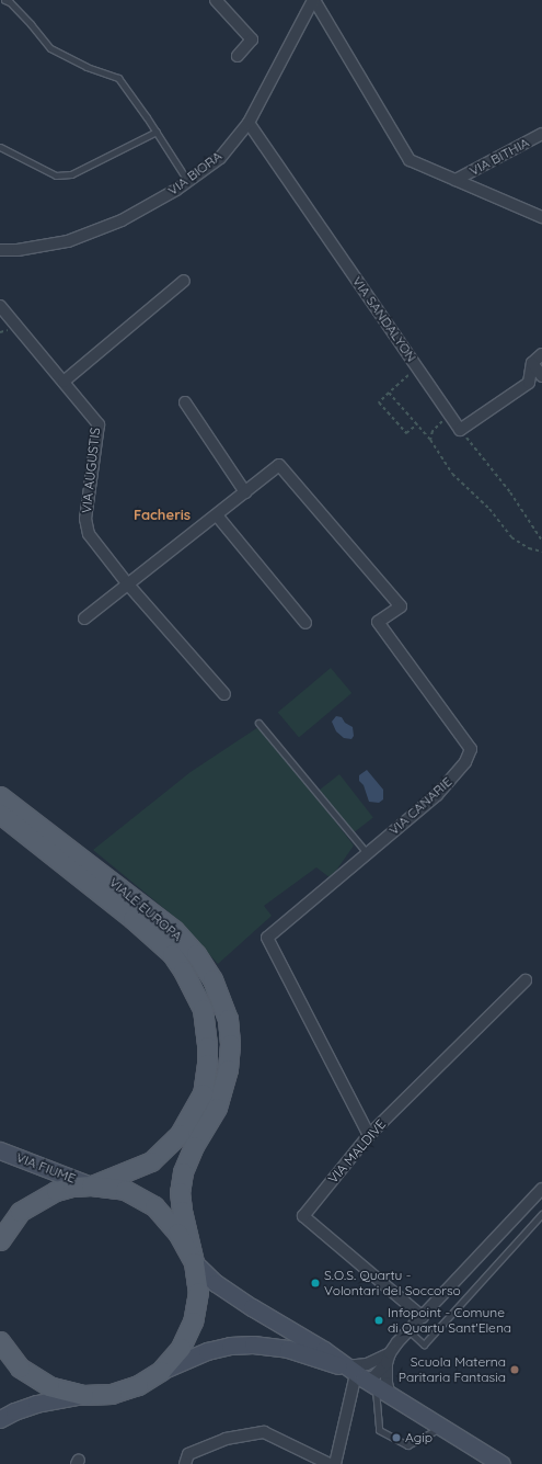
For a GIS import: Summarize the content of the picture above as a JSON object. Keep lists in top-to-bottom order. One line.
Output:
{"streets":{"main road":["VIALE EUROPA","VIA FIUME"],"street":["VIA BITHIA","VIA BIORA","VIA SANDALYON","VIA AUGUSTIS","VIA CANARIE","VIA MALDIVE"]},"crossings":[["VIA BIORA","VIA SANDALYON"],["VIA CANARIE","VIA MALDIVE"],["VIALE EUROPA","VIA FIUME"]],"districts":["Facheris"],"places":["S.O.S. Quartu - Volontari del Soccorso","Infopoint - Comune di Quartu Sant'Elena","Scuola Materna Paritaria Fantasia","Agip"]}
